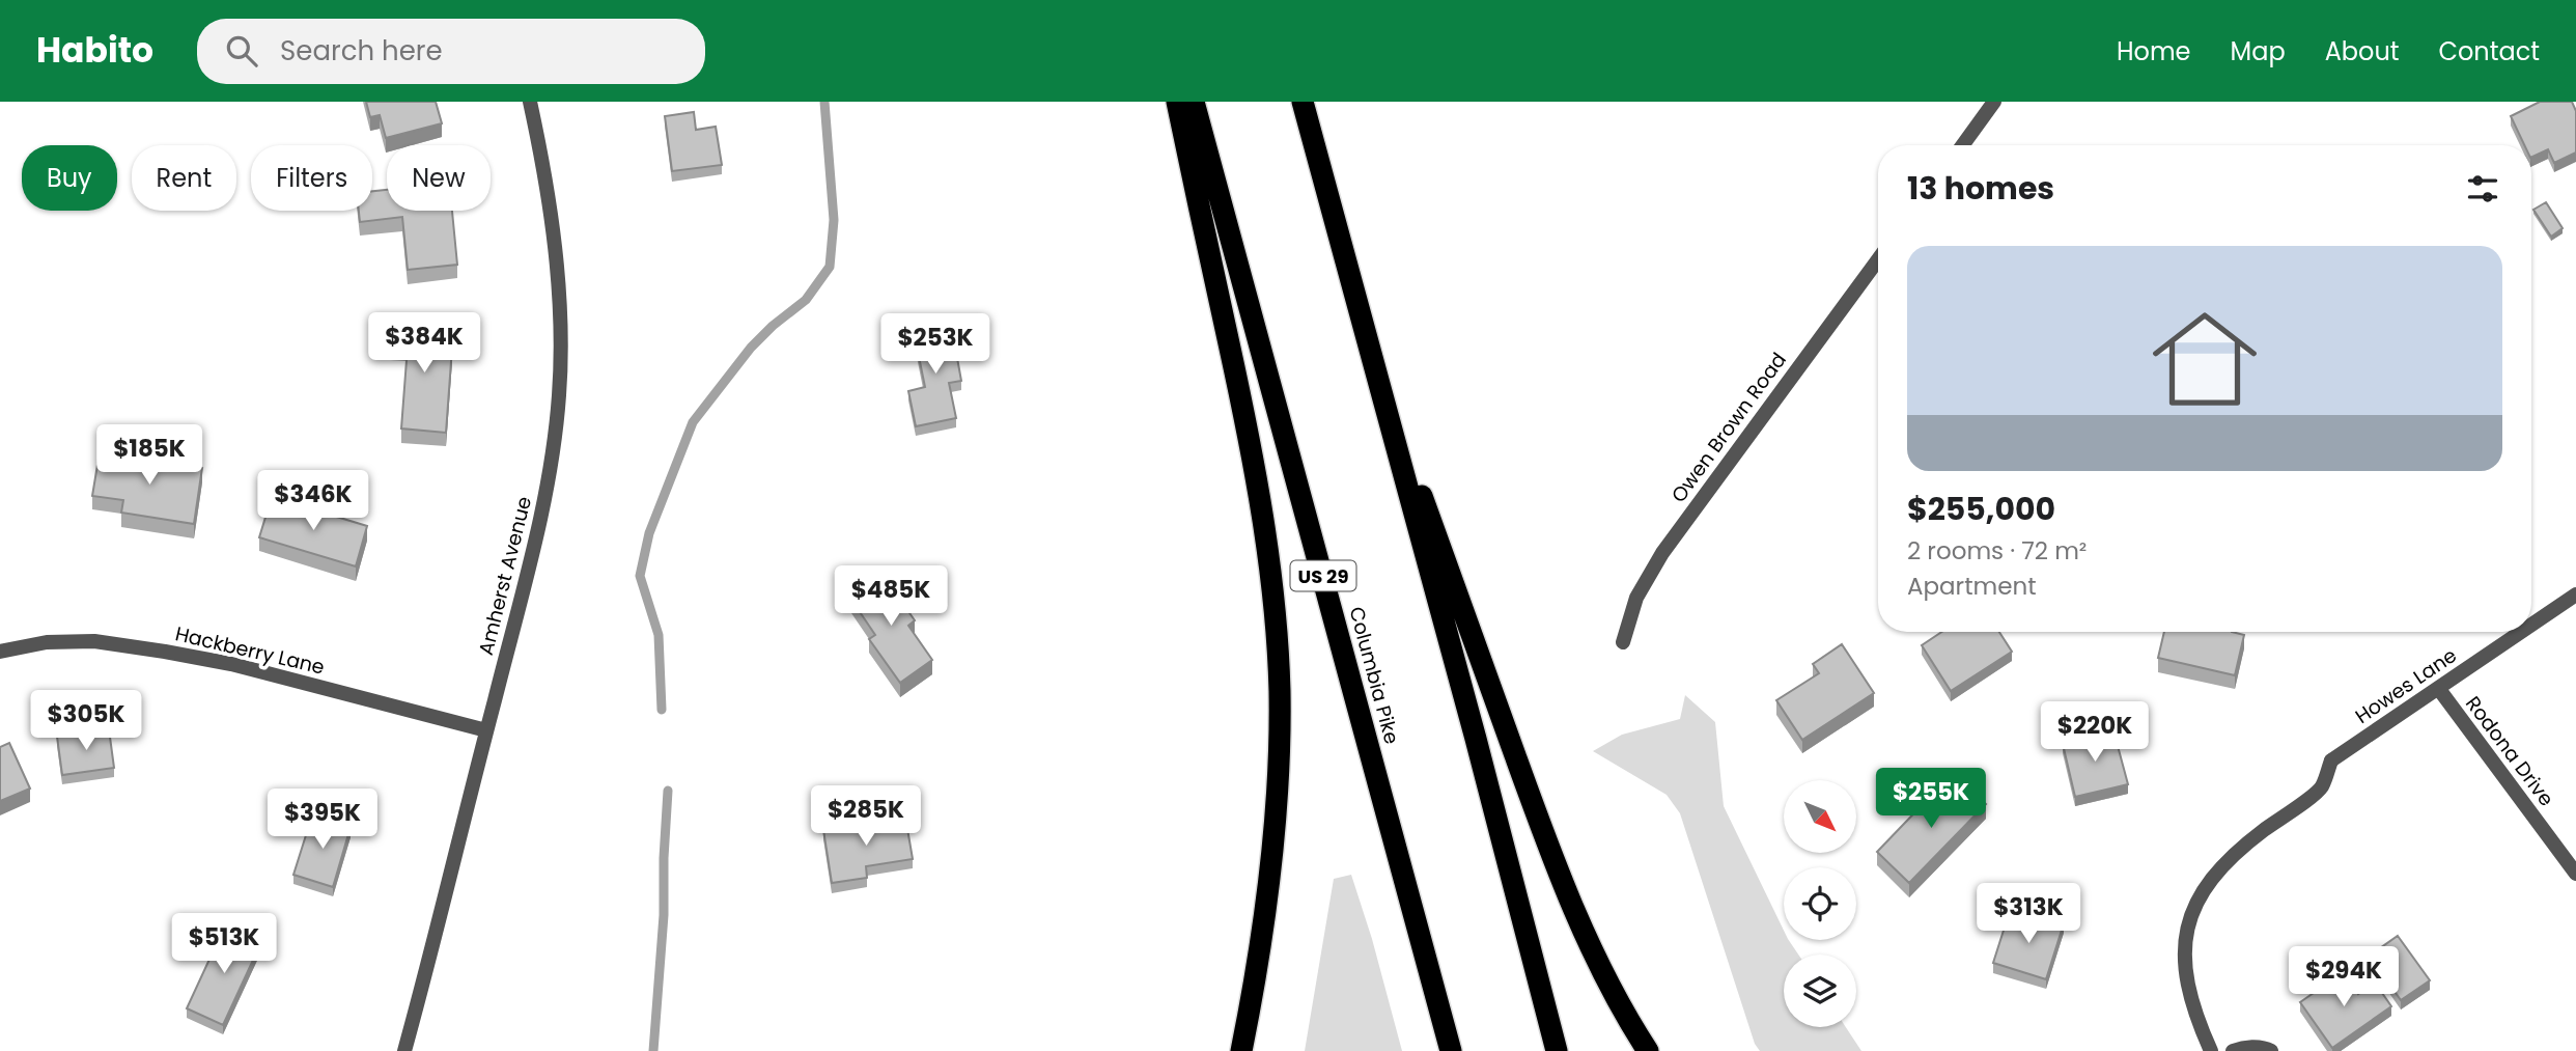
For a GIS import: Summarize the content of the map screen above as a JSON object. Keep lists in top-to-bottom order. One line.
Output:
{"streets":{"highway":["US 29","Columbia Pike"],"street":["Owen Brown Road","Amherst Avenue","Hackberry Lane","Howes Lane","Rodona Drive"]},"crossings":[["Amherst Avenue","Hackberry Lane"],["Howes Lane","Rodona Drive"]],"north":"bottom right","page":{"header":"Habito","search":"Search here","nav":["Home","Map","About","Contact"],"chip":["Buy","Rent","Filters","New"],"heading":"13 homes","list":[{"name":"$255,000","note":"2 rooms · 72 m² · Apartment"}],"price":["$384K","$253K","$185K","$346K","$485K","$305K","$220K","$255K","$285K","$395K","$313K","$513K","$294K"]}}
